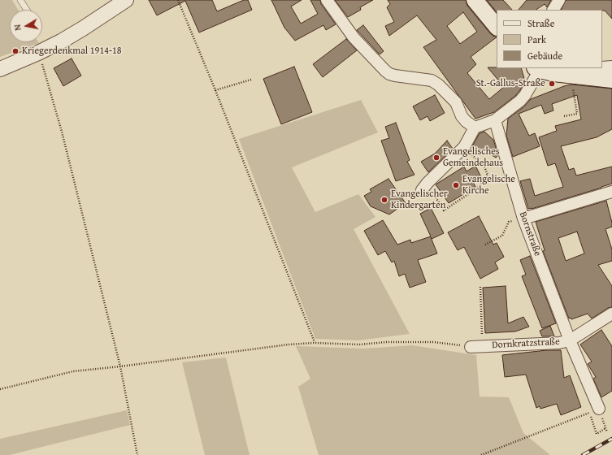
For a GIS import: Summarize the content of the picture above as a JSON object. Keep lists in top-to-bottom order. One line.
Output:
{"streets":{"street":["Bornstraße","Dornkratzstraße"]},"crossings":[["Bornstraße","Dornkratzstraße"]],"places":["Kriegerdenkmal 1914-18","St.-Gallus-Straße","Evangelisches Gemeindehaus","Evangelische Kirche","Evangelischer Kindergarten"],"legend":["Straße","Park","Gebäude"],"north":"left"}
